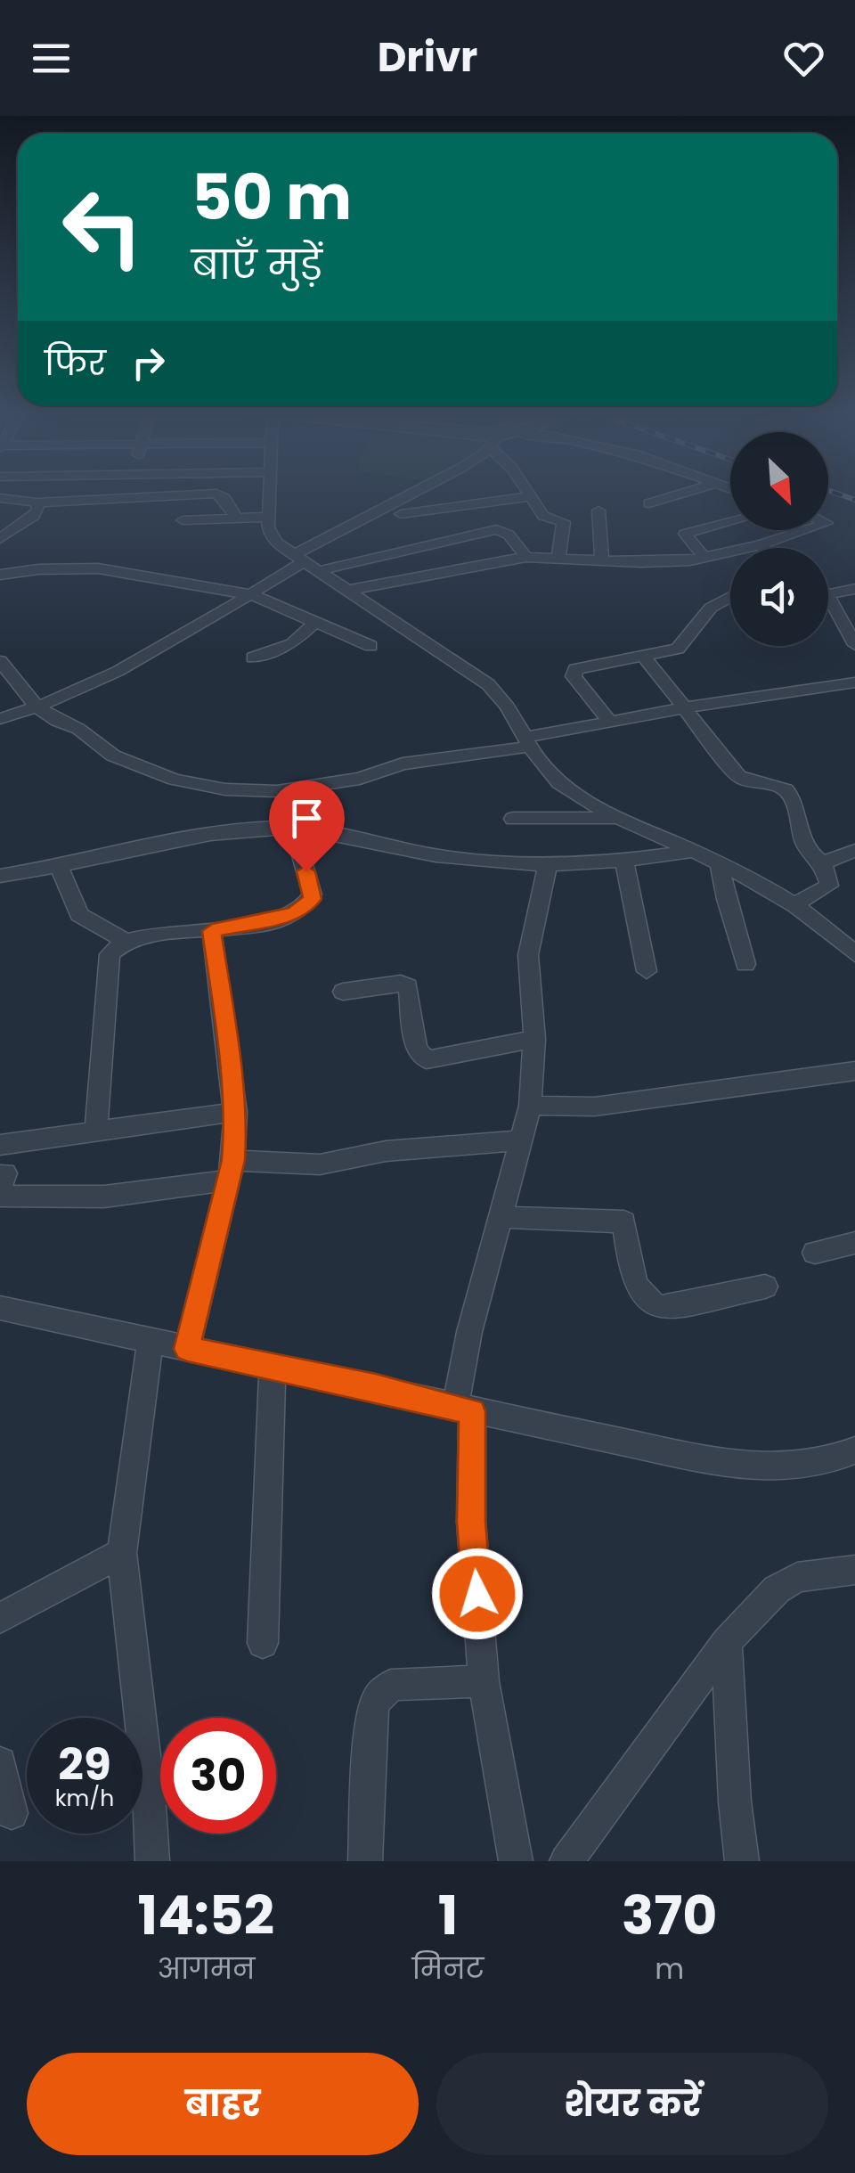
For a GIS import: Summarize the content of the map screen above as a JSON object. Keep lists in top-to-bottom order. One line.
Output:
{"north":"bottom right","page":{"header":"Drivr","turn":["50 m","बाएँ मुड़ें"],"then":"फिर","speed":"29 km/h","limit":"30","eta":["14:52","आगमन","1","मिनट","370","m"],"buttons":["बाहर","शेयर करें"]}}
